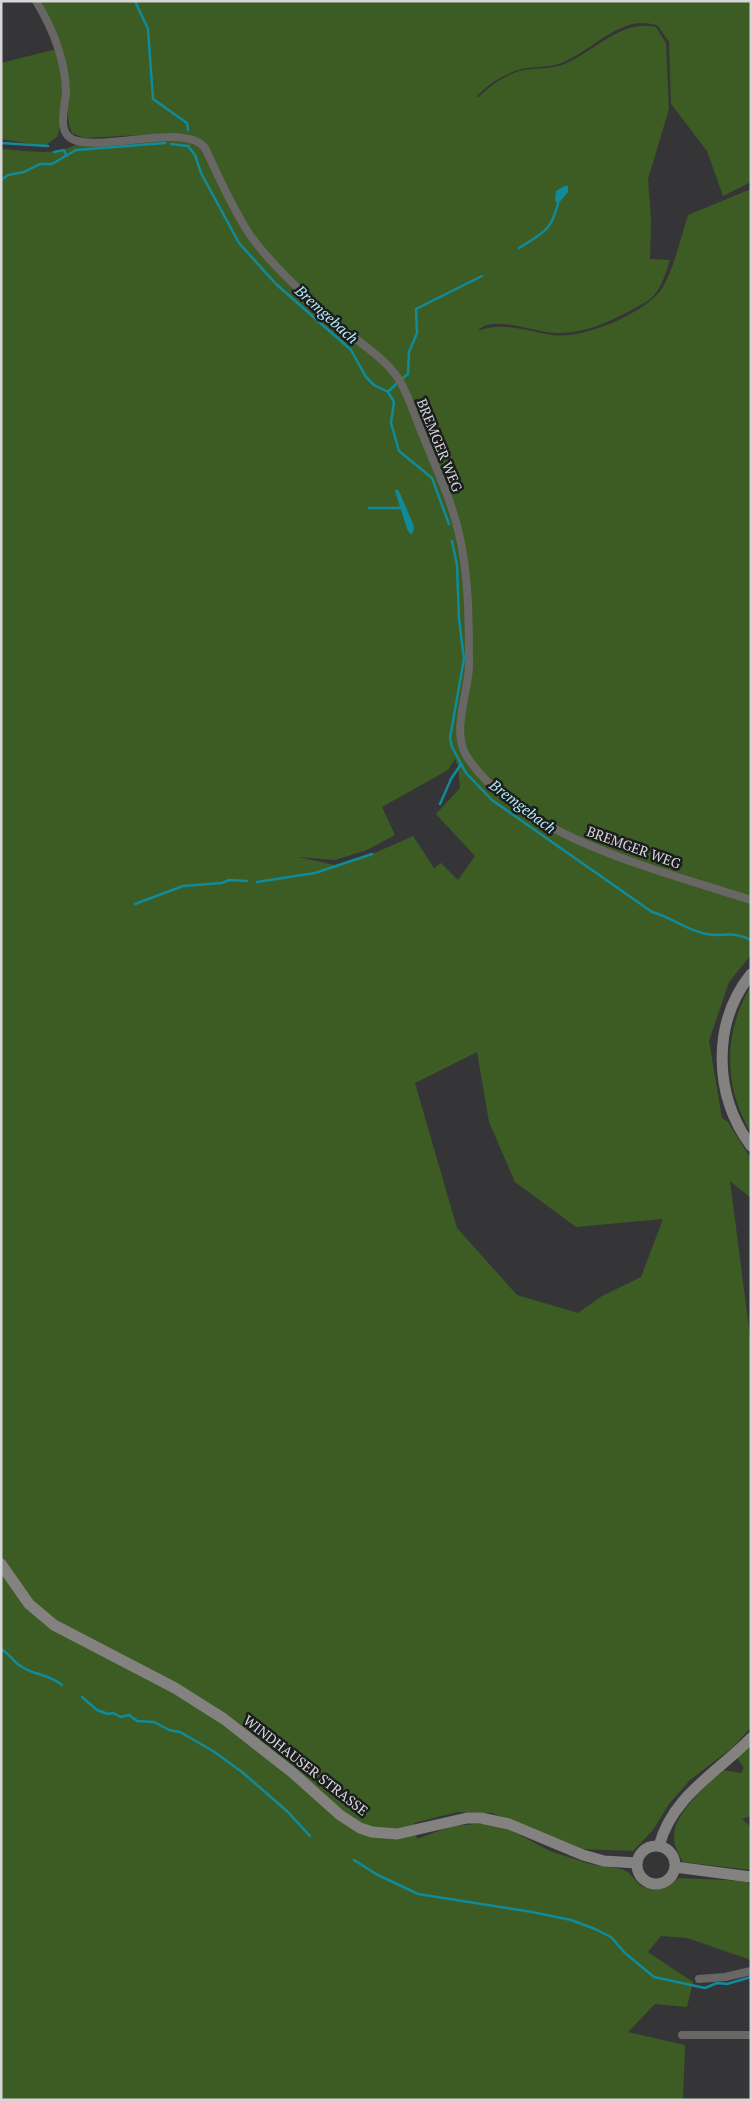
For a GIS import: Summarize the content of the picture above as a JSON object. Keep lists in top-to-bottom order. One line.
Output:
{"streets":{"main road":["WINDHAUSER STRASSE"],"street":["BREMGER WEG"]},"water":["Bremgebach"]}
